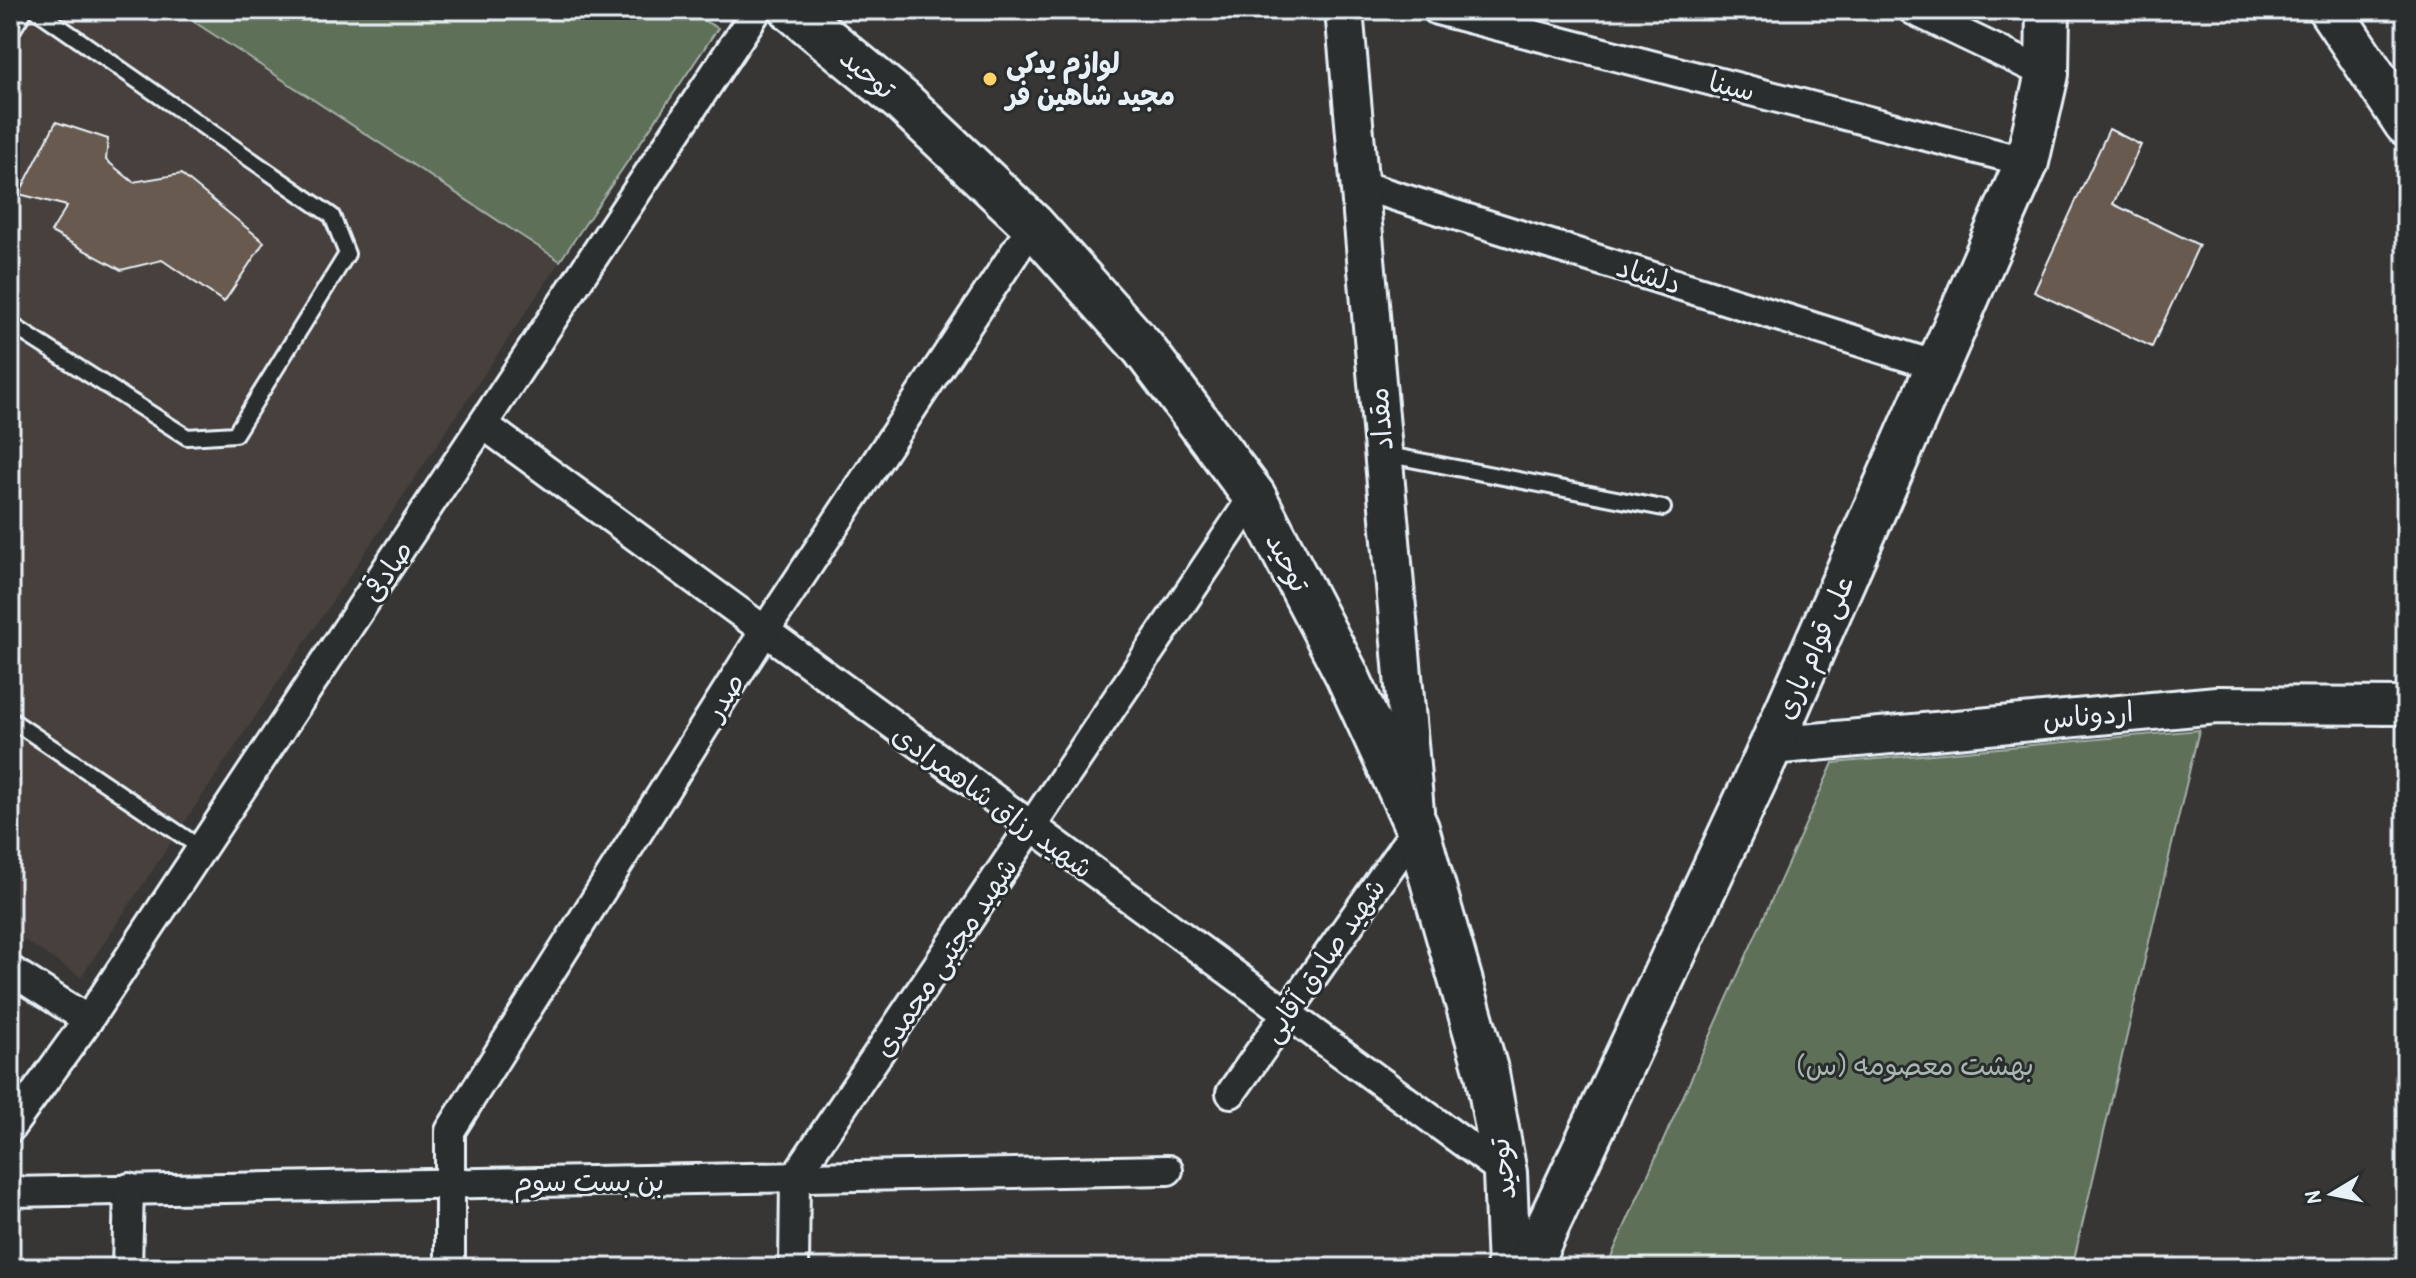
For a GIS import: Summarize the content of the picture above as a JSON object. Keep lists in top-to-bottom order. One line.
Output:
{"streets":{"main road":["توحید","علی قوام یاری"],"street":["سینا","دلشاد","مقداد","صادقی","صدر","اردوناس","شهید رزاق شاهمرادی","شهید مجتبی محمدی","شهید صادق آقایی","بن بست سوم"]},"crossings":[["توحید","مقداد"],["توحید","صدر"],["توحید","شهید رزاق شاهمرادی"],["توحید","شهید مجتبی محمدی"],["توحید","شهید صادق آقایی"],["سینا","علی قوام یاری"],["دلشاد","مقداد"],["دلشاد","علی قوام یاری"],["مقداد","شهید صادق آقایی"],["صادقی","شهید رزاق شاهمرادی"],["علی قوام یاری","اردوناس"],["صدر","شهید رزاق شاهمرادی"],["صدر","بن بست سوم"],["شهید رزاق شاهمرادی","شهید مجتبی محمدی"],["شهید رزاق شاهمرادی","شهید صادق آقایی"],["شهید مجتبی محمدی","بن بست سوم"]],"parks":["(بهشت معصومه (س"],"places":["لوازم یدکی مجید شاهین فر"],"north":"left"}
